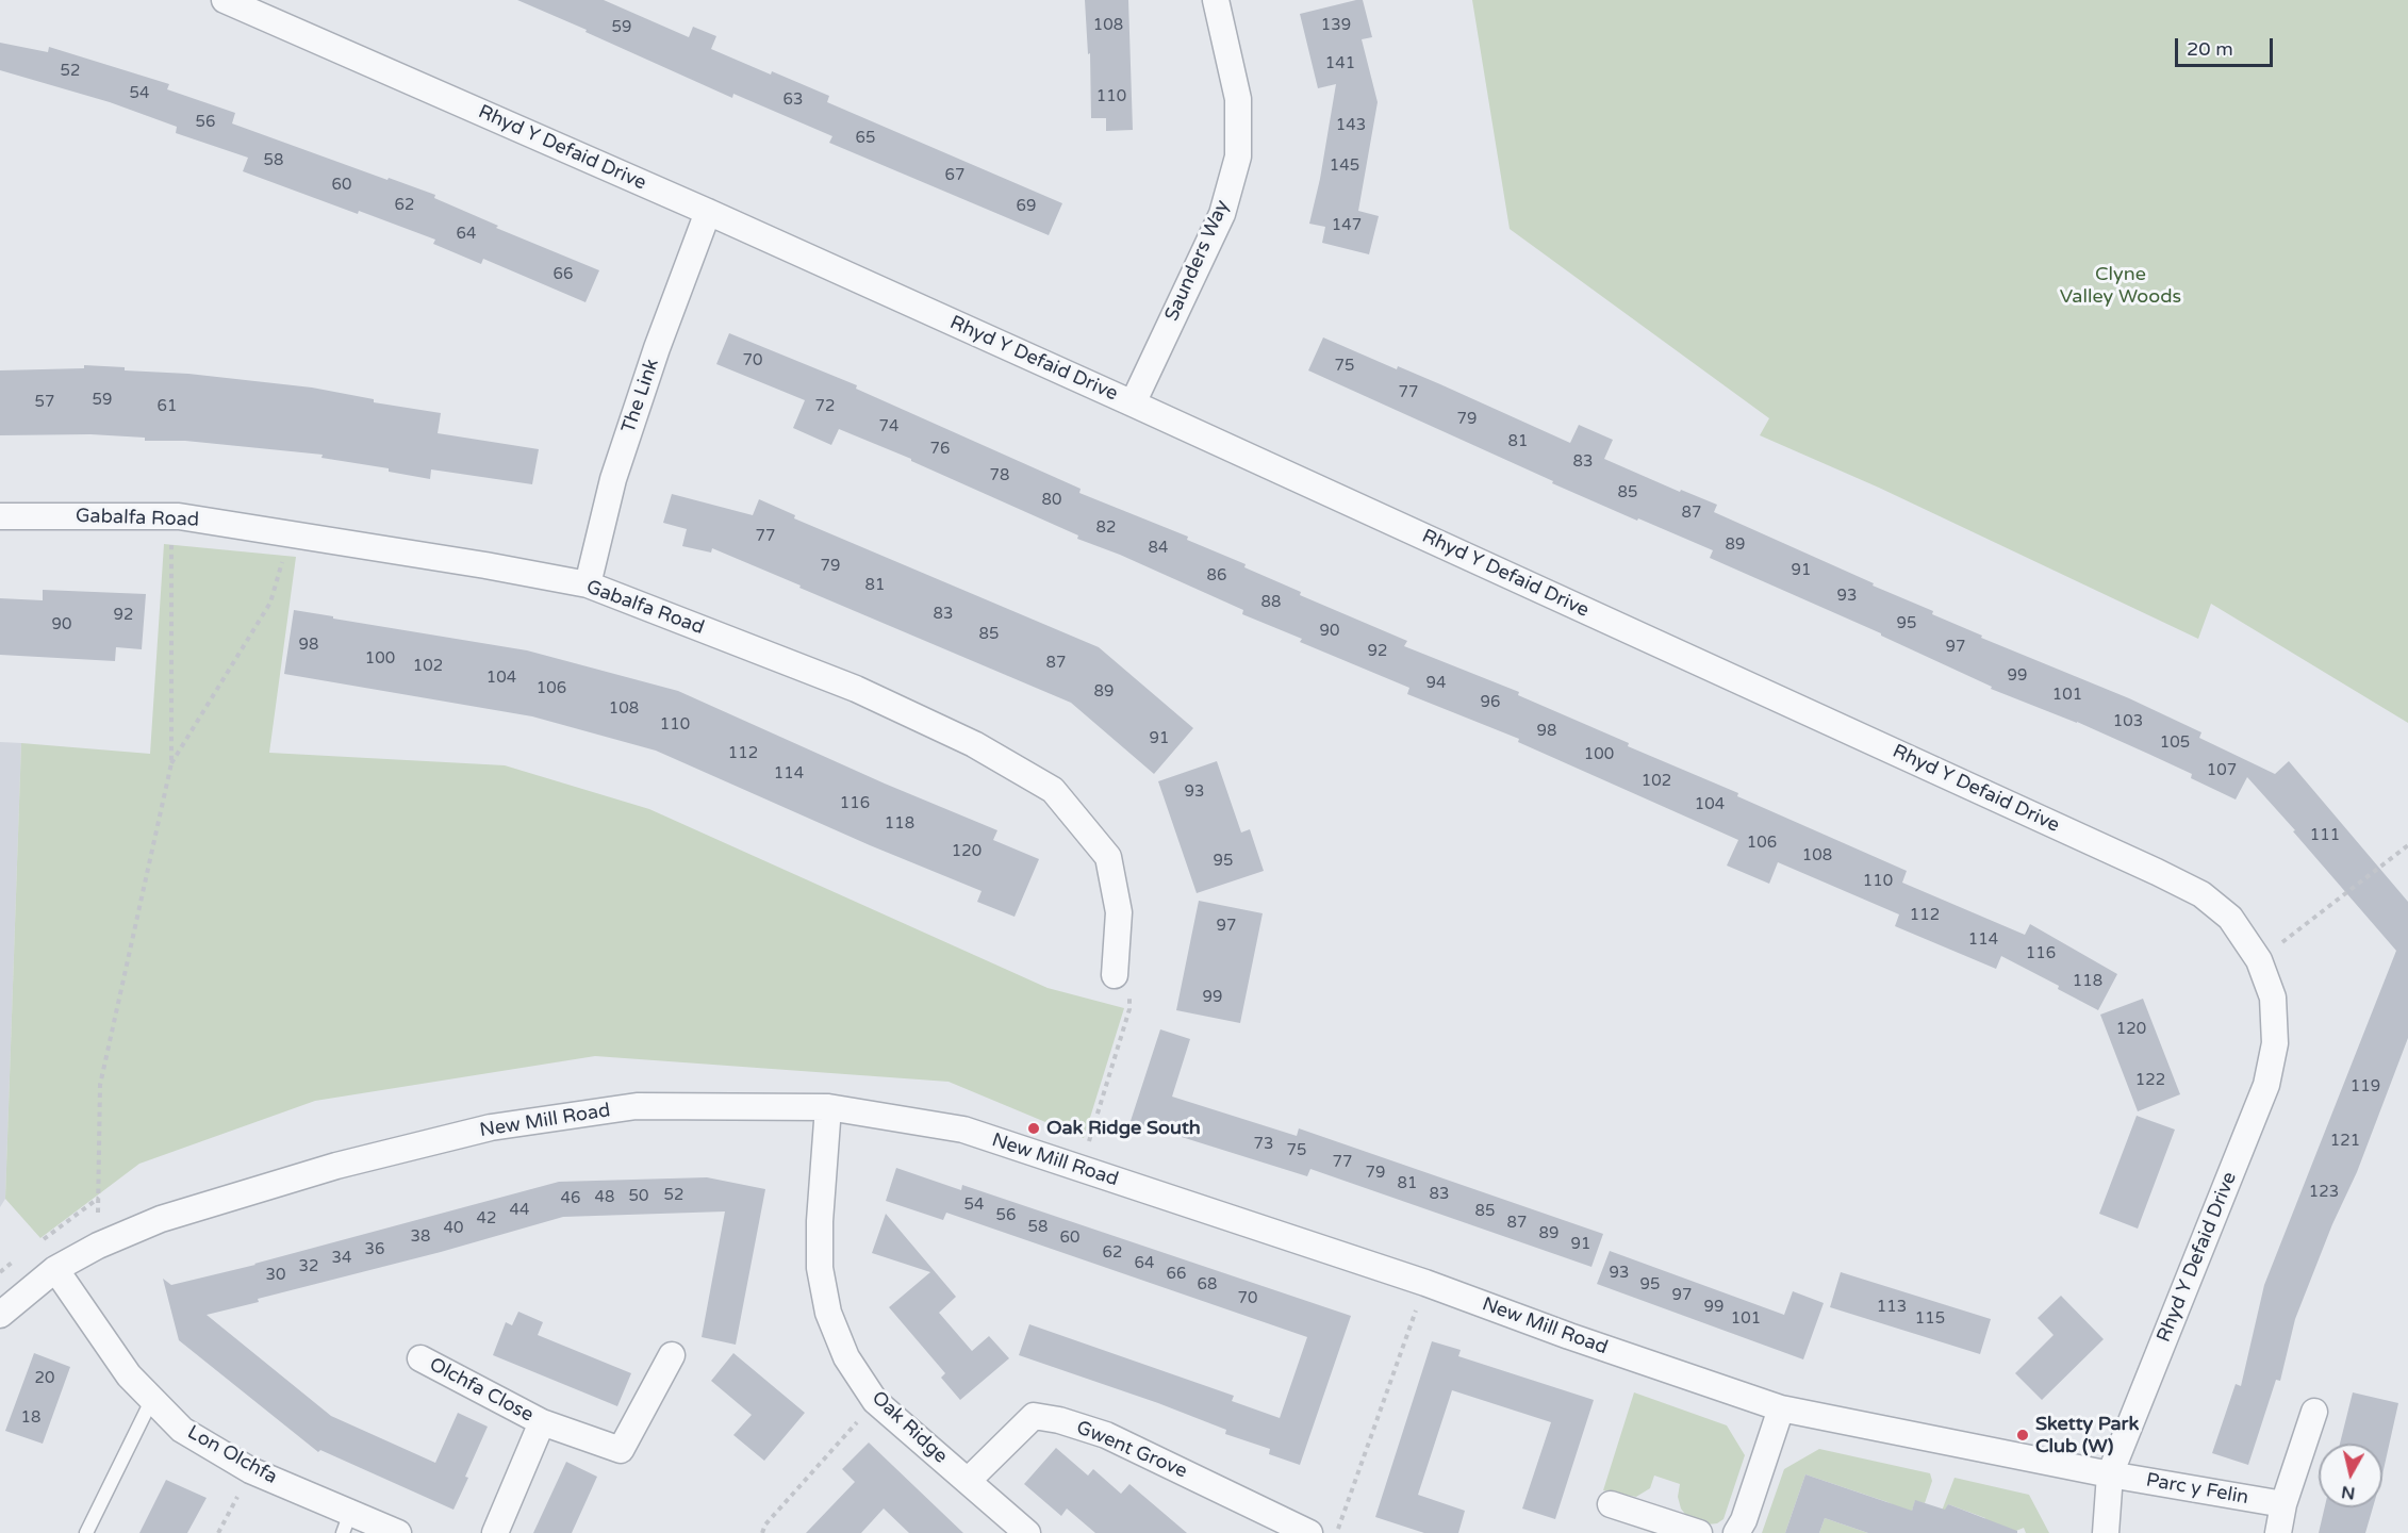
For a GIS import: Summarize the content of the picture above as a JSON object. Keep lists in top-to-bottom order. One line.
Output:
{"streets":{"street":["Rhyd Y Defaid Drive","Saunders Way","The Link","Gabalfa Road","New Mill Road","Olchfa Close","Oak Ridge","Gwent Grove","Lon Olchfa","Parc y Felin"]},"crossings":[["Rhyd Y Defaid Drive","Saunders Way"],["Rhyd Y Defaid Drive","The Link"],["Rhyd Y Defaid Drive","New Mill Road"],["Rhyd Y Defaid Drive","Parc y Felin"],["The Link","Gabalfa Road"],["New Mill Road","Oak Ridge"],["New Mill Road","Lon Olchfa"],["New Mill Road","Parc y Felin"],["Oak Ridge","Gwent Grove"]],"parks":["Clyne Valley Woods"],"places":["Oak Ridge South","Sketty Park Club (W)"],"house_numbers":["108","139","59","141","52","54","110","63","56","143","65","58","145","67","60","62","69","147","64","66","70","75","77","59","57","61","72","79","74","81","76","83","78","85","80","87","82","77","89","84","79","91","86","81","93","88","83","92","95","90","90","85","98","97","92","100","87","102","99","104","94","106","89","101","96","108","103","110","98","91","105","112","100","107","114","102","93","116","104","118","111","106","120","108","95","110","112","97","114","116","118","99","120","122","119","121","73","75","77","79","81","123","83","52","50","48","46","54","44","85","56","42","87","58","40","89","38","60","91","36","62","34","64","32","93","66","30","68","95","97","70","99","113","101","115","20","18"],"scale_bar":"20 m","north":"bottom"}
